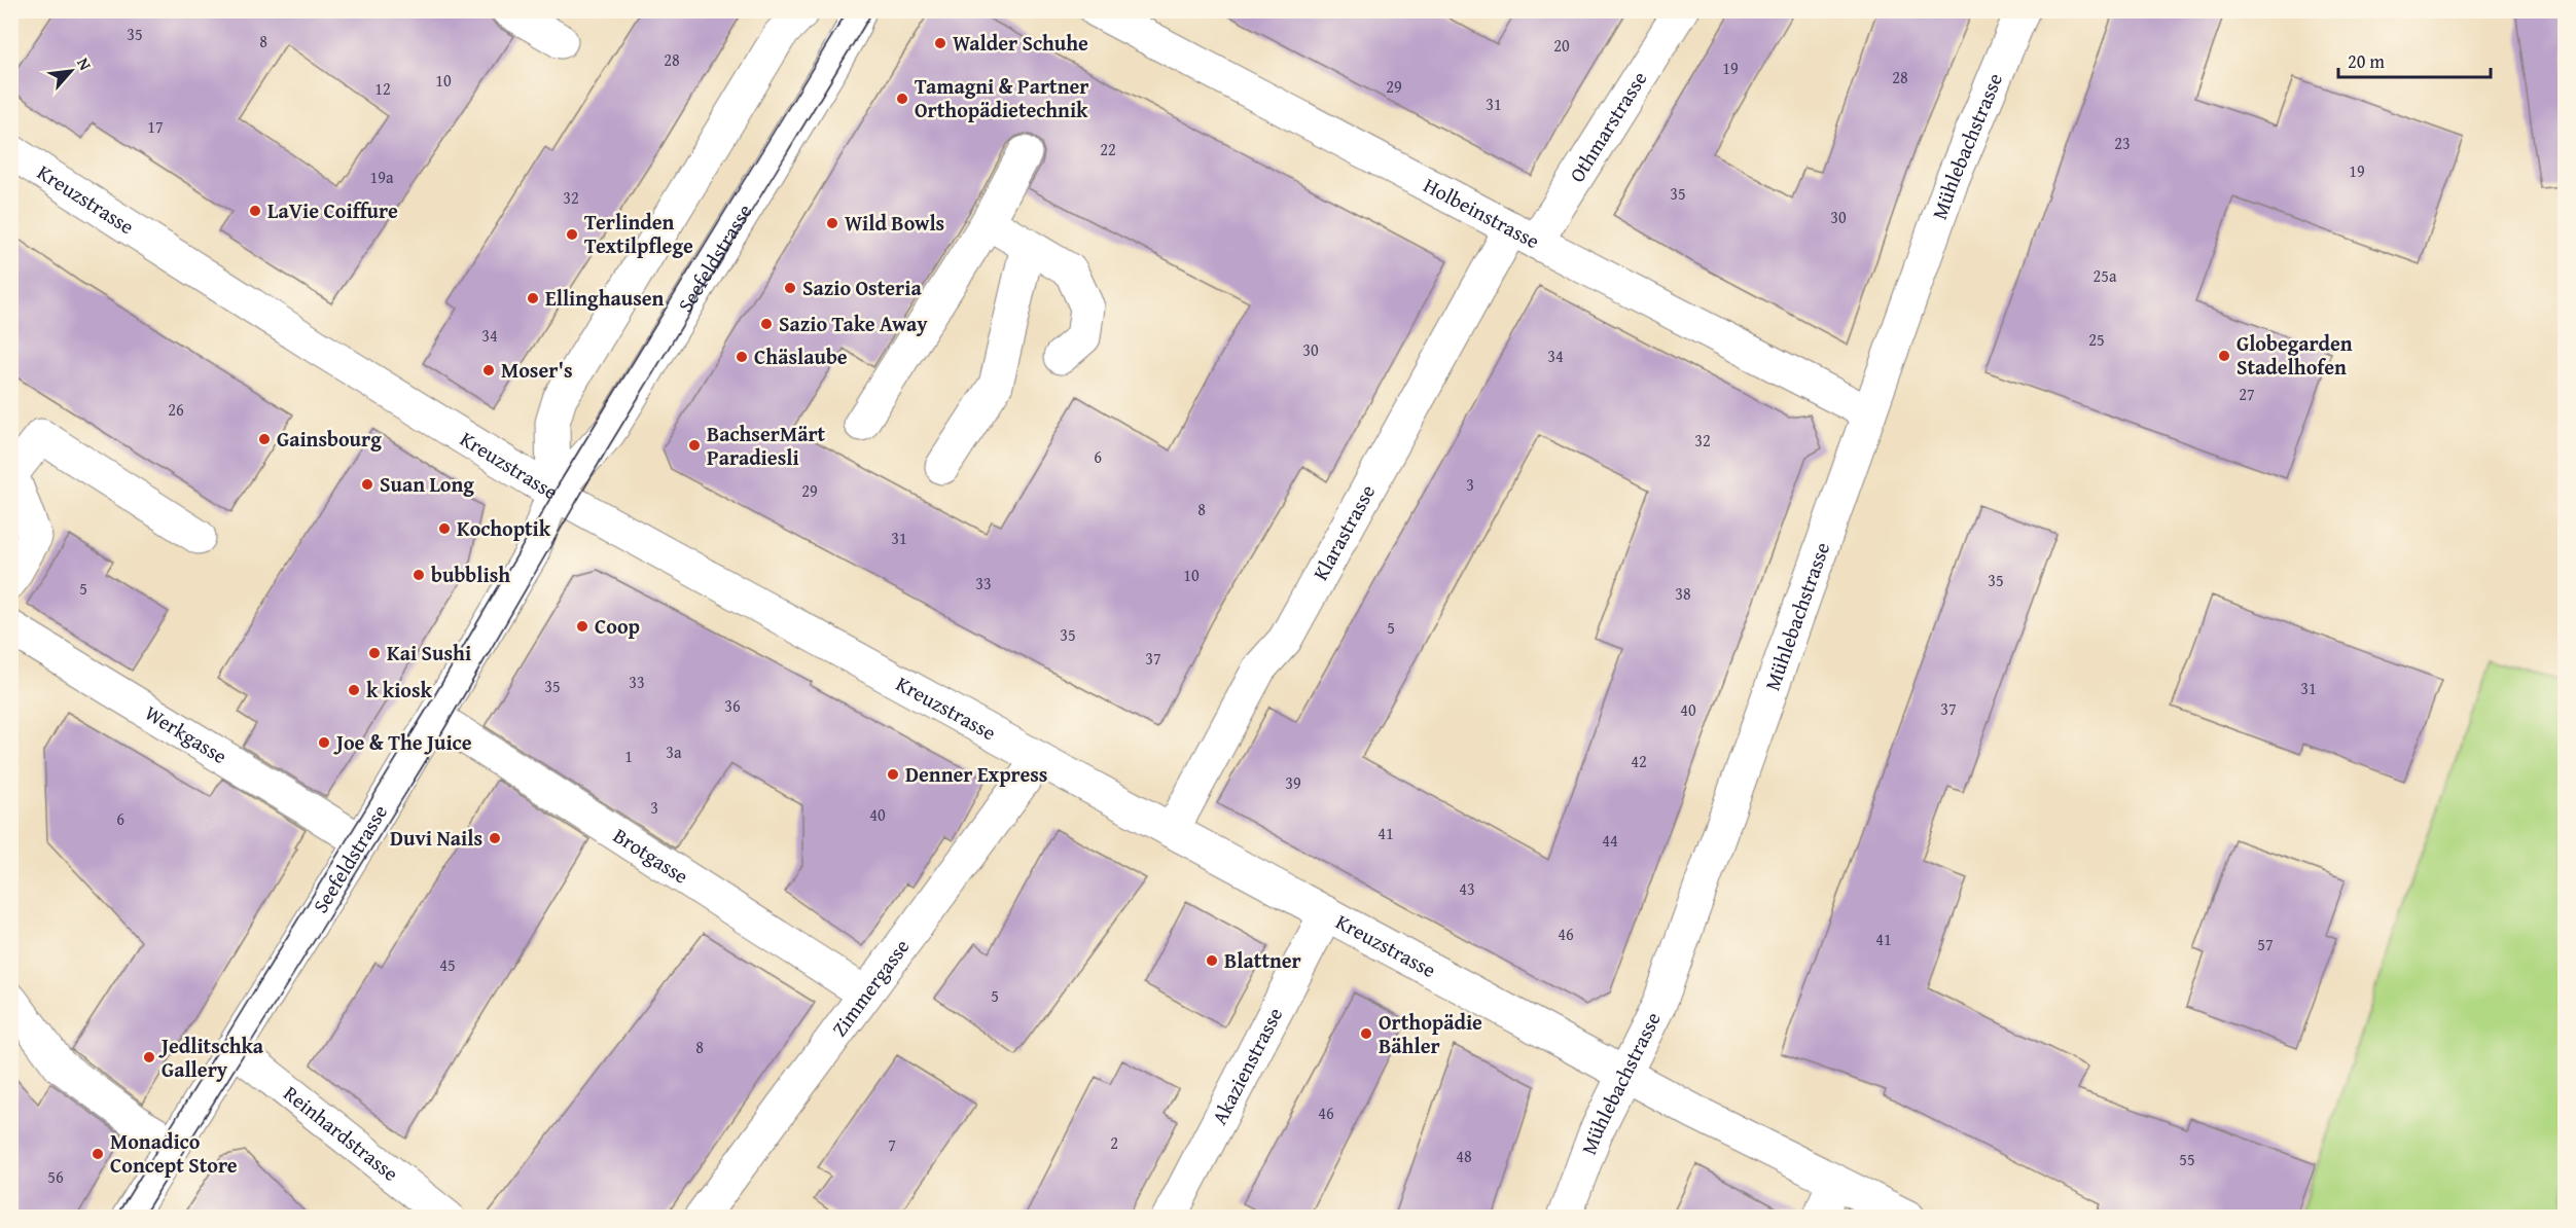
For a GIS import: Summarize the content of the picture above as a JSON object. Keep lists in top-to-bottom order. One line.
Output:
{"streets":{"street":["Othmarstrasse","Mühlebachstrasse","Kreuzstrasse","Holbeinstrasse","Seefeldstrasse","Klarastrasse","Werkgasse","Brotgasse","Zimmergasse","Akazienstrasse","Reinhardstrasse"]},"crossings":[["Othmarstrasse","Holbeinstrasse"],["Othmarstrasse","Klarastrasse"],["Mühlebachstrasse","Kreuzstrasse"],["Mühlebachstrasse","Holbeinstrasse"],["Kreuzstrasse","Seefeldstrasse"],["Kreuzstrasse","Klarastrasse"],["Kreuzstrasse","Zimmergasse"],["Kreuzstrasse","Akazienstrasse"],["Holbeinstrasse","Klarastrasse"],["Seefeldstrasse","Werkgasse"],["Seefeldstrasse","Brotgasse"],["Seefeldstrasse","Reinhardstrasse"],["Brotgasse","Zimmergasse"]],"places":["Walder Schuhe","Tamagni & Partner Orthopädietechnik","LaVie Coiffure","Wild Bowls","Terlinden Textilpflege","Sazio Osteria","Ellinghausen","Sazio Take Away","Globegarden Stadelhofen","Chäslaube","Moser's","Gainsbourg","BachserMärt Paradiesli","Suan Long","Kochoptik","bubblish","Coop","Kai Sushi","k kiosk","Joe & The Juice","Denner Express","Duvi Nails","Blattner","Orthopädie Bähler","Jedlitschka Gallery","Monadico Concept Store"],"house_numbers":["35","8","20","28","19","28","10","29","12","31","17","23","22","19","19a","35","32","30","25a","34","25","30","34","27","26","32","6","3","29","8","31","10","35","33","5","38","5","35","37","33","35","31","36","37","40","3a","1","42","39","3","40","6","41","44","43","46","41","57","45","5","8","46","2","7","48","55","56"],"scale_bar":"20 m","north":"top right"}
